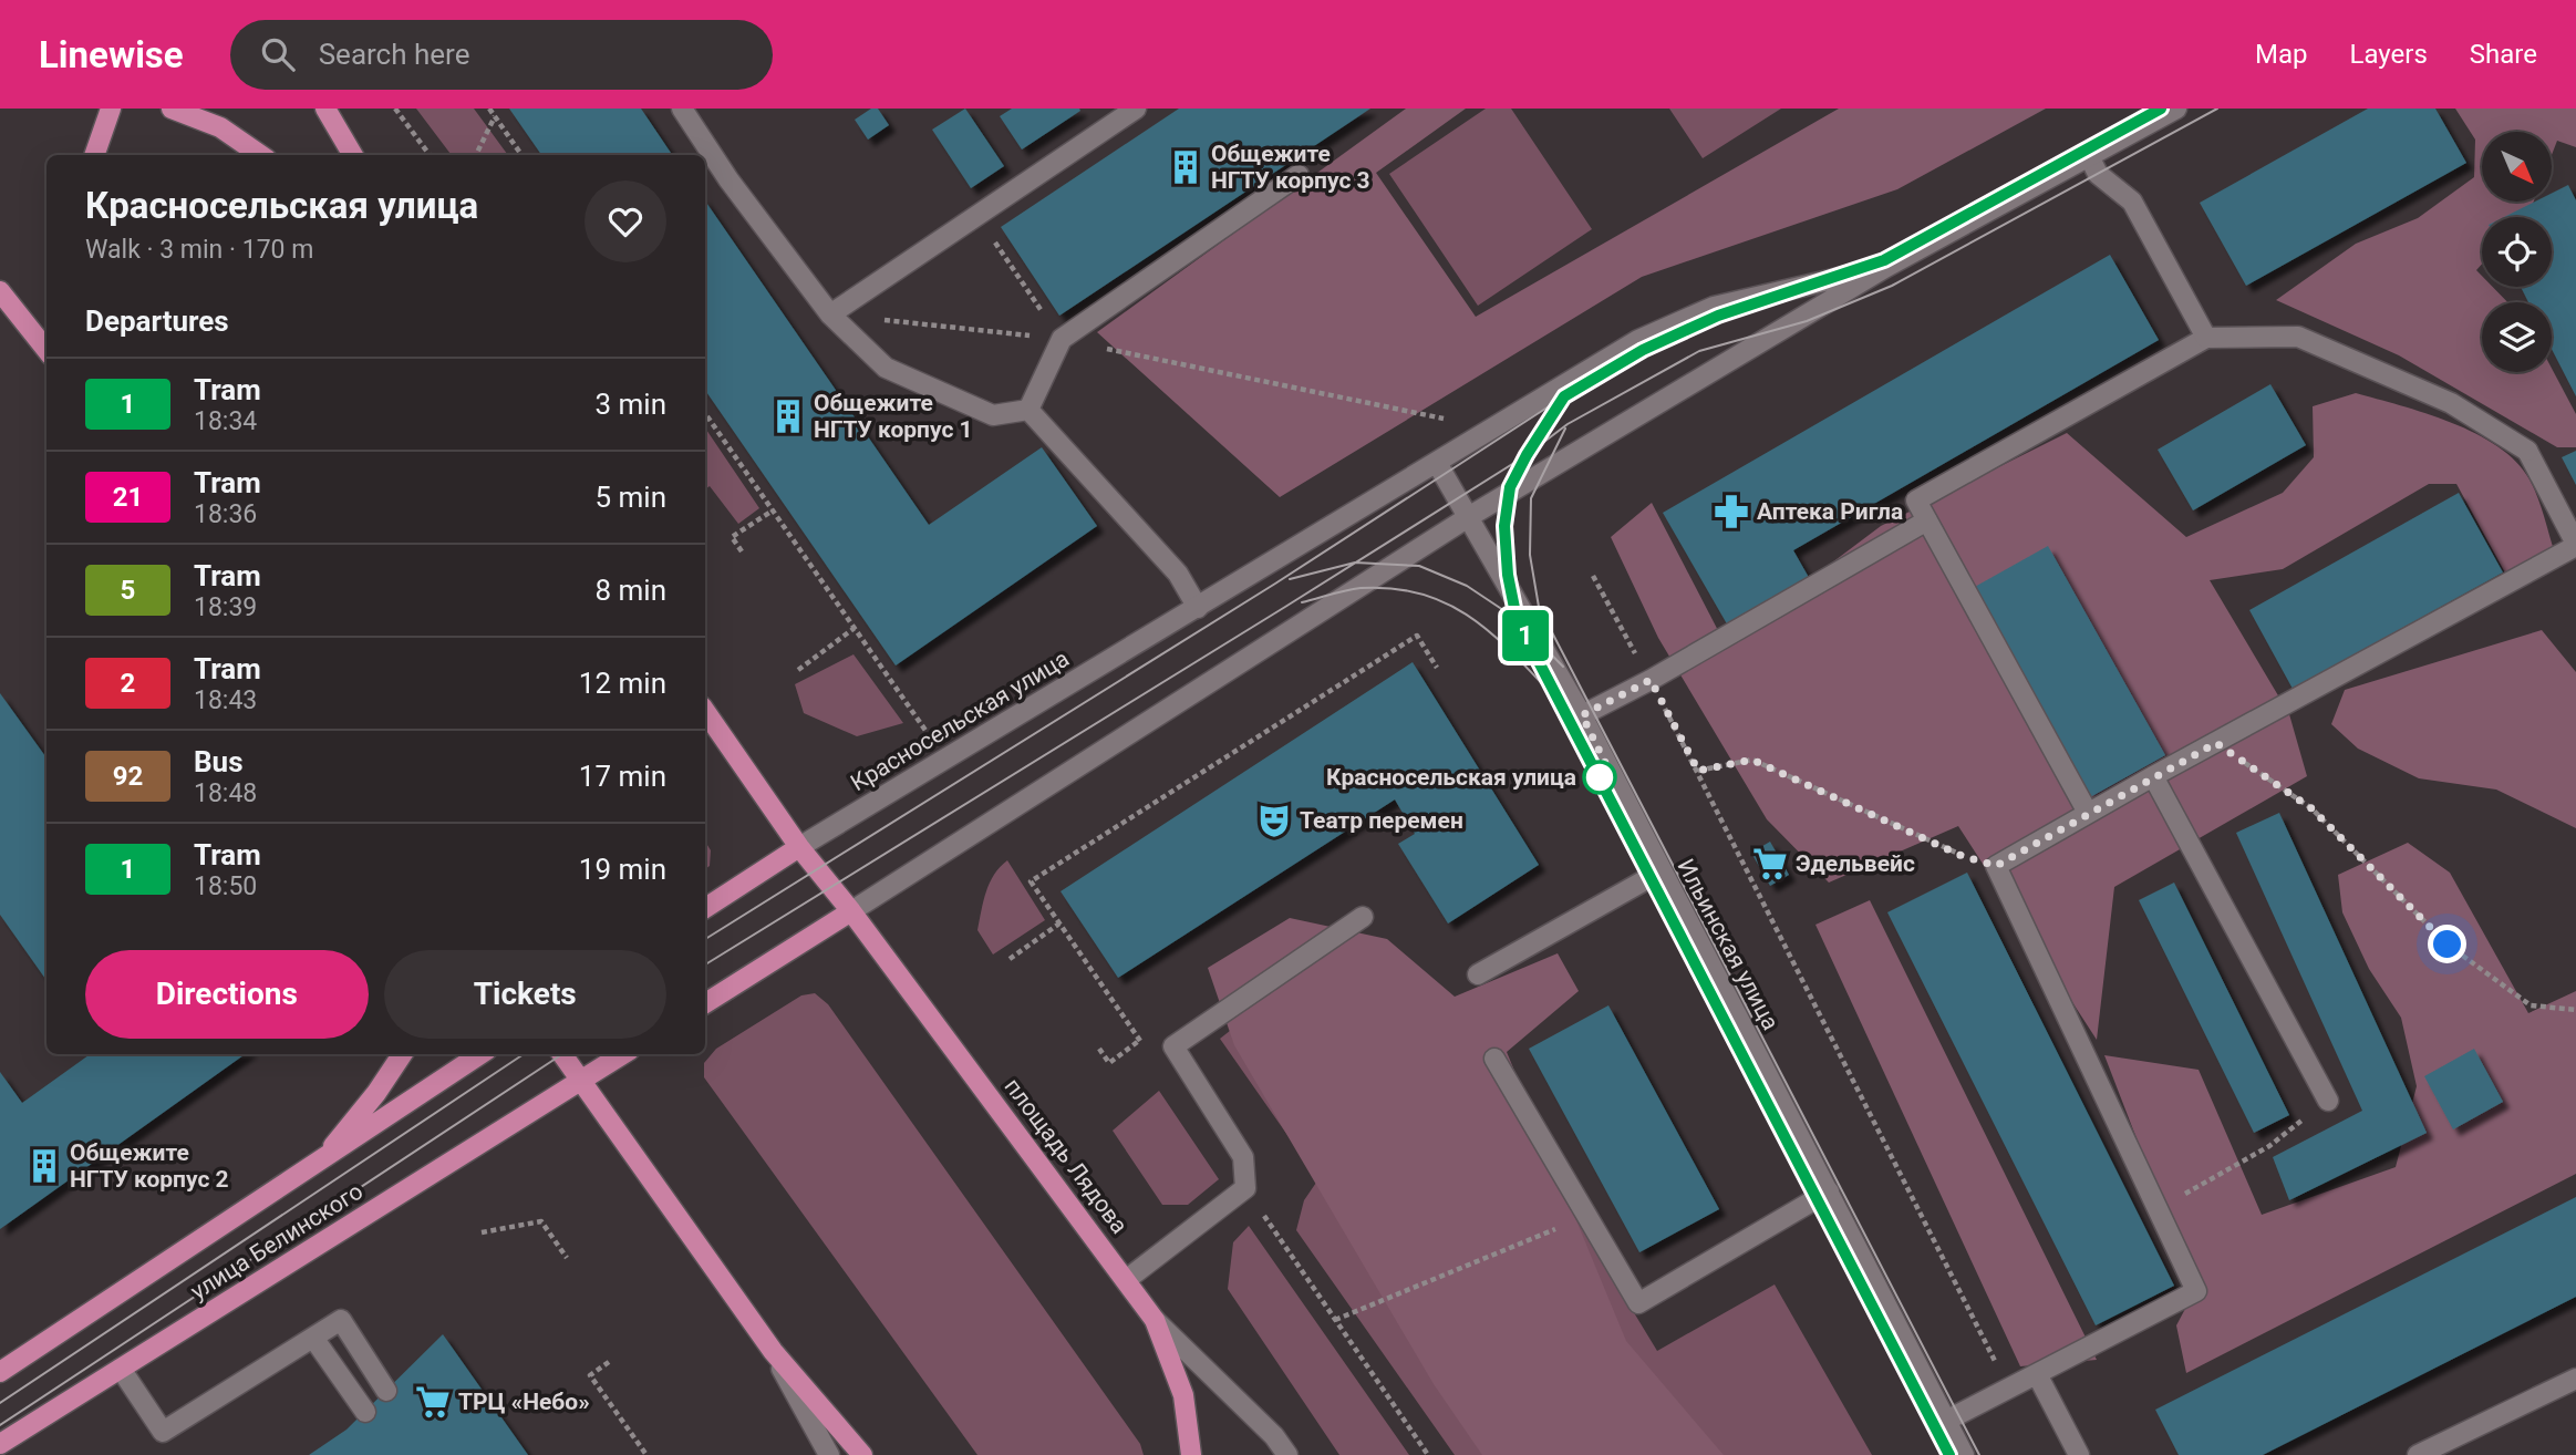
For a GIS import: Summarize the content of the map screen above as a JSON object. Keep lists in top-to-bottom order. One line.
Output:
{"streets":{"main road":["площадь Лядова","улица Белинского"],"street":["Красносельская улица","Ильинская улица"]},"crossings":[["Красносельская улица","Ильинская улица"],["Красносельская улица","площадь Лядова"]],"places":{"building":["Общежите НГТУ корпус 3","Общежите НГТУ корпус 1","Общежите НГТУ корпус 2"],"pharmacy":["Аптека Ригла"],"other":["Красносельская улица"],"theatre":["Театр перемен"],"supermarket":["Эдельвейс","ТРЦ «Небо»"]},"lines":["tram line 1"],"north":"bottom right","page":{"header":"Linewise","search":"Search here","nav":["Map","Layers","Share"],"on_map":"1","heading":[["Красносельская улица","Walk · 3 min · 170 m"],"Departures"],"list":[{"mark":"1","name":"Tram","note":"18:34","value":"3 min"},{"mark":"21","name":"Tram","note":"18:36","value":"5 min"},{"mark":"5","name":"Tram","note":"18:39","value":"8 min"},{"mark":"2","name":"Tram","note":"18:43","value":"12 min"},{"mark":"92","name":"Bus","note":"18:48","value":"17 min"},{"mark":"1","name":"Tram","note":"18:50","value":"19 min"}],"buttons":["Directions","Tickets"]}}
